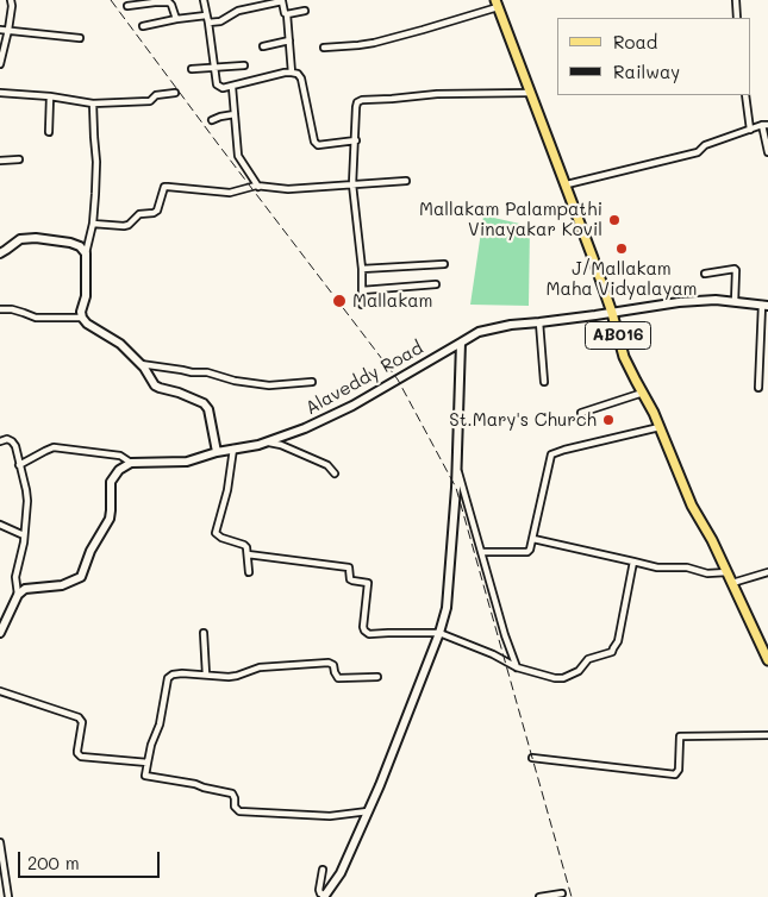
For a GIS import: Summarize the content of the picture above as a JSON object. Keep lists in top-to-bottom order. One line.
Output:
{"streets":{"main road":["AB016"],"street":["Alaveddy Road"]},"crossings":[["AB016","Alaveddy Road"]],"places":["Mallakam Palampathi Vinayakar Kovil","J/Mallakam Maha Vidyalayam","Mallakam","St.Mary's Church"],"legend":["Road","Railway"],"scale_bar":"200 m"}
